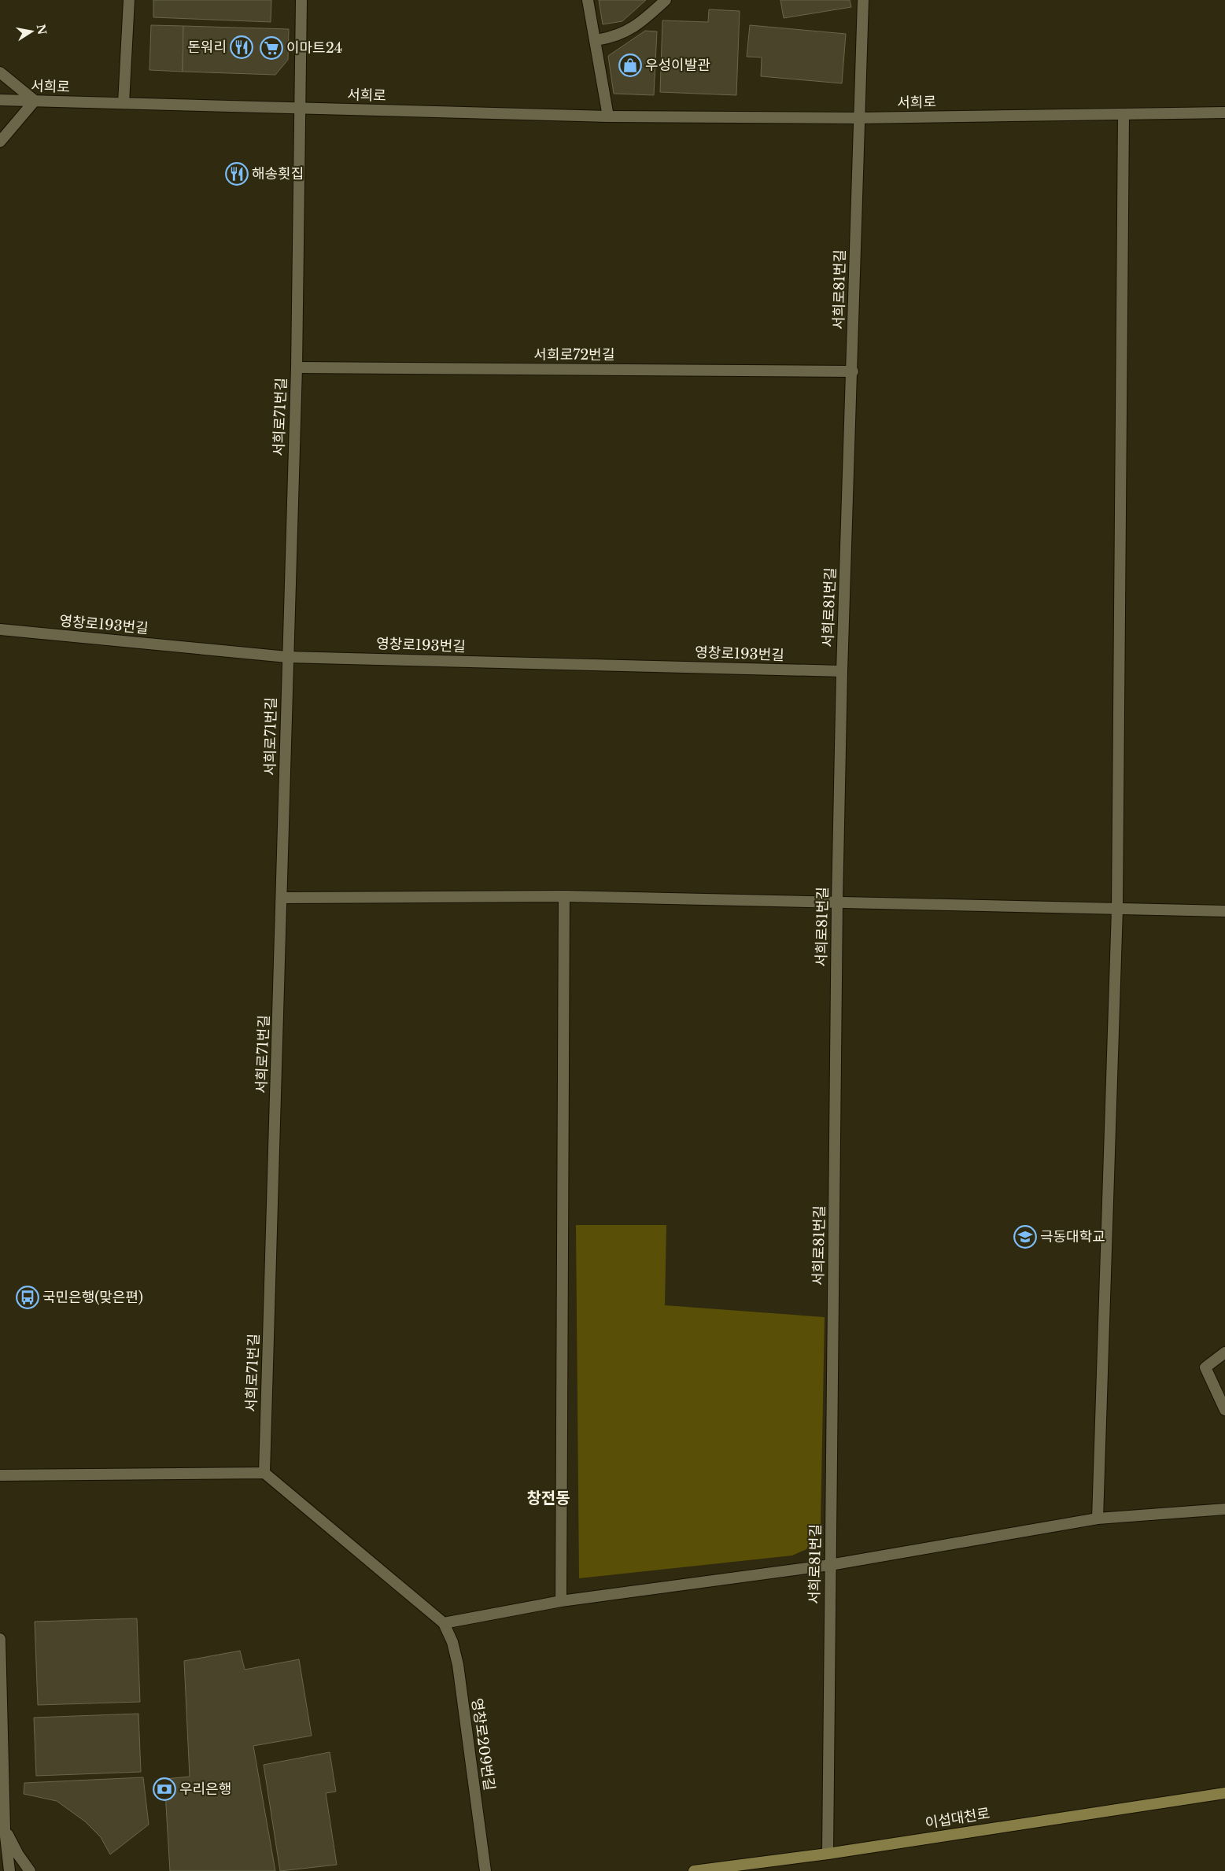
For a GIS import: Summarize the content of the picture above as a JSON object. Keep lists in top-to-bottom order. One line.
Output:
{"streets":{"main road":["이섭대천로"],"street":["서희로","서희로81번길","서희로72번길","서희로71번길","영창로193번길","영창로209번길"]},"crossings":[["서희로","서희로81번길"],["서희로","서희로71번길"],["서희로81번길","서희로72번길"],["서희로81번길","영창로193번길"],["서희로81번길","이섭대천로"],["서희로72번길","서희로71번길"],["서희로71번길","영창로193번길"]],"districts":["창전동"],"places":{"restaurant":["돈워리","해송횟집"],"supermarket":["이마트24"],"shop":["우성이발관"],"school or university":["극동대학교"],"bus stop":["국민은행(맞은편)"],"bank":["우리은행"]},"north":"right"}
